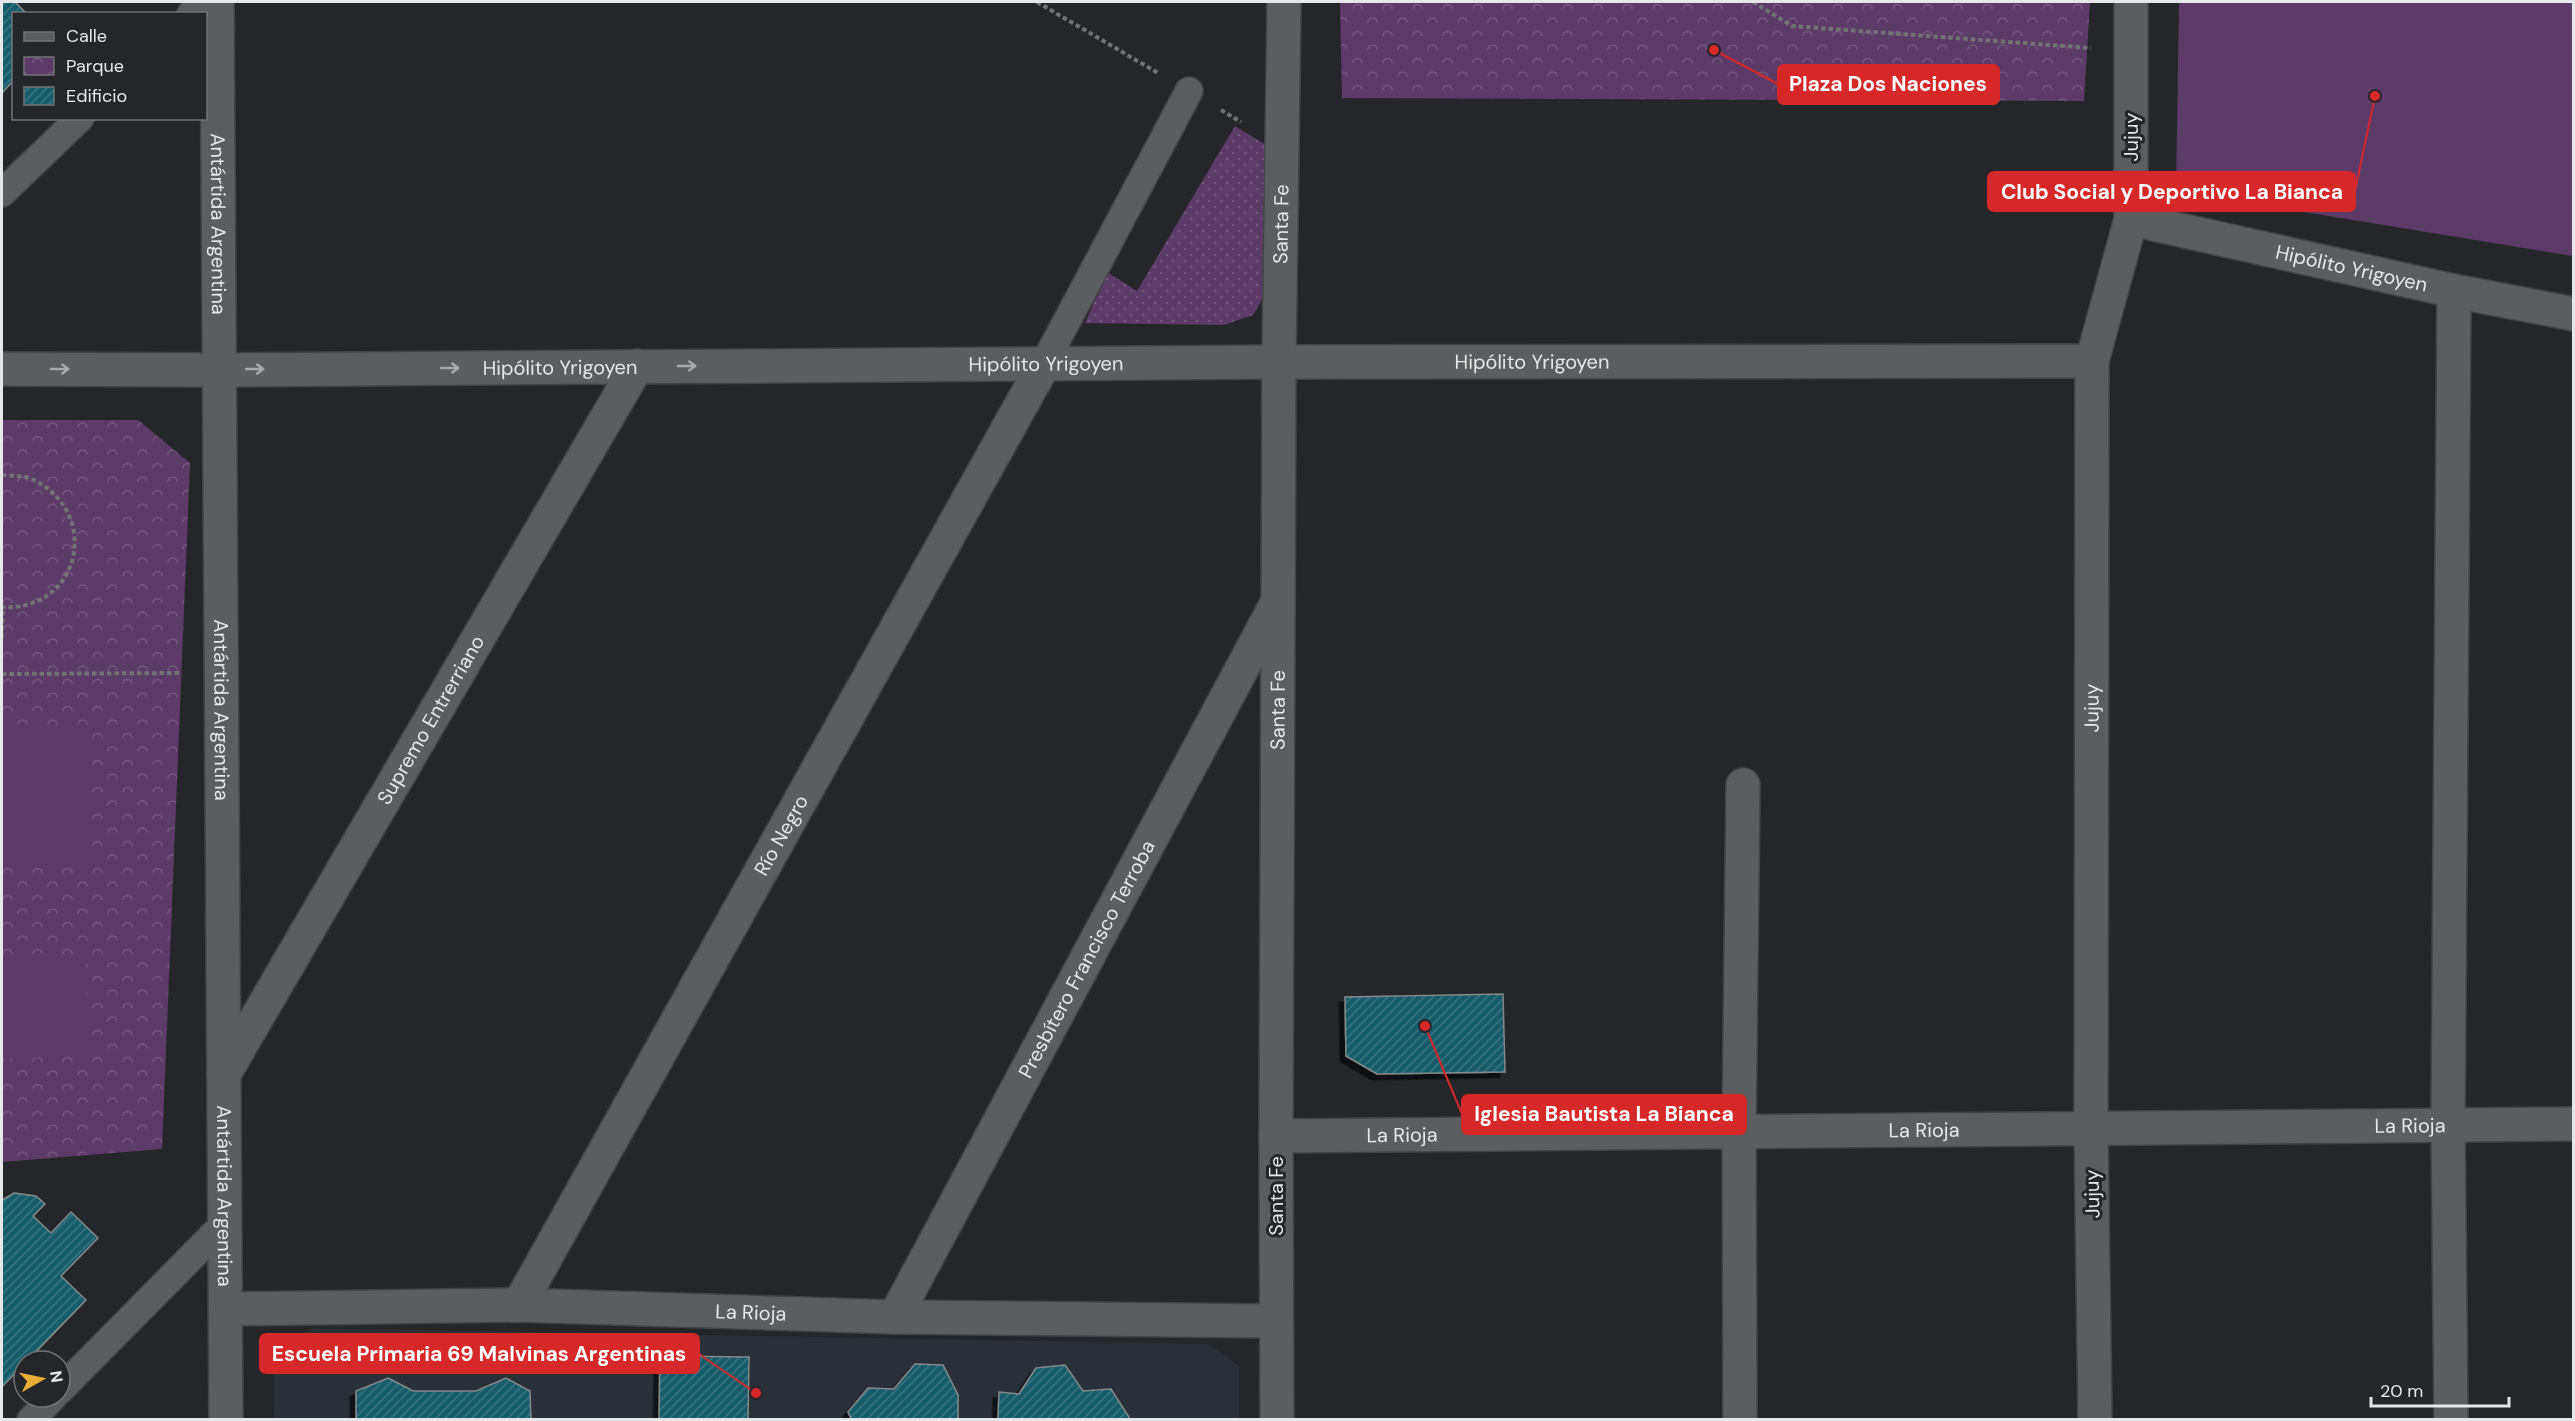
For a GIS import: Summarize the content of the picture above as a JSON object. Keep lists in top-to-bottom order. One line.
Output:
{"streets":{"street":["Jujuy","Antártida Argentina","Santa Fe","Hipólito Yrigoyen","Supremo Entrerriano","Río Negro","Presbítero Francisco Terroba","La Rioja"]},"crossings":[["Jujuy","Hipólito Yrigoyen"],["Jujuy","La Rioja"],["Antártida Argentina","Hipólito Yrigoyen"],["Antártida Argentina","Supremo Entrerriano"],["Antártida Argentina","La Rioja"],["Santa Fe","Hipólito Yrigoyen"],["Santa Fe","Presbítero Francisco Terroba"],["Santa Fe","La Rioja"],["Hipólito Yrigoyen","Supremo Entrerriano"],["Hipólito Yrigoyen","Río Negro"],["Río Negro","La Rioja"],["Presbítero Francisco Terroba","La Rioja"]],"one_way":["Hipólito Yrigoyen"],"places":["Plaza Dos Naciones","Club Social y Deportivo La Bianca","Iglesia Bautista La Bianca","Escuela Primaria 69 Malvinas Argentinas"],"legend":["Calle","Parque","Edificio"],"scale_bar":"20 m","north":"right"}
